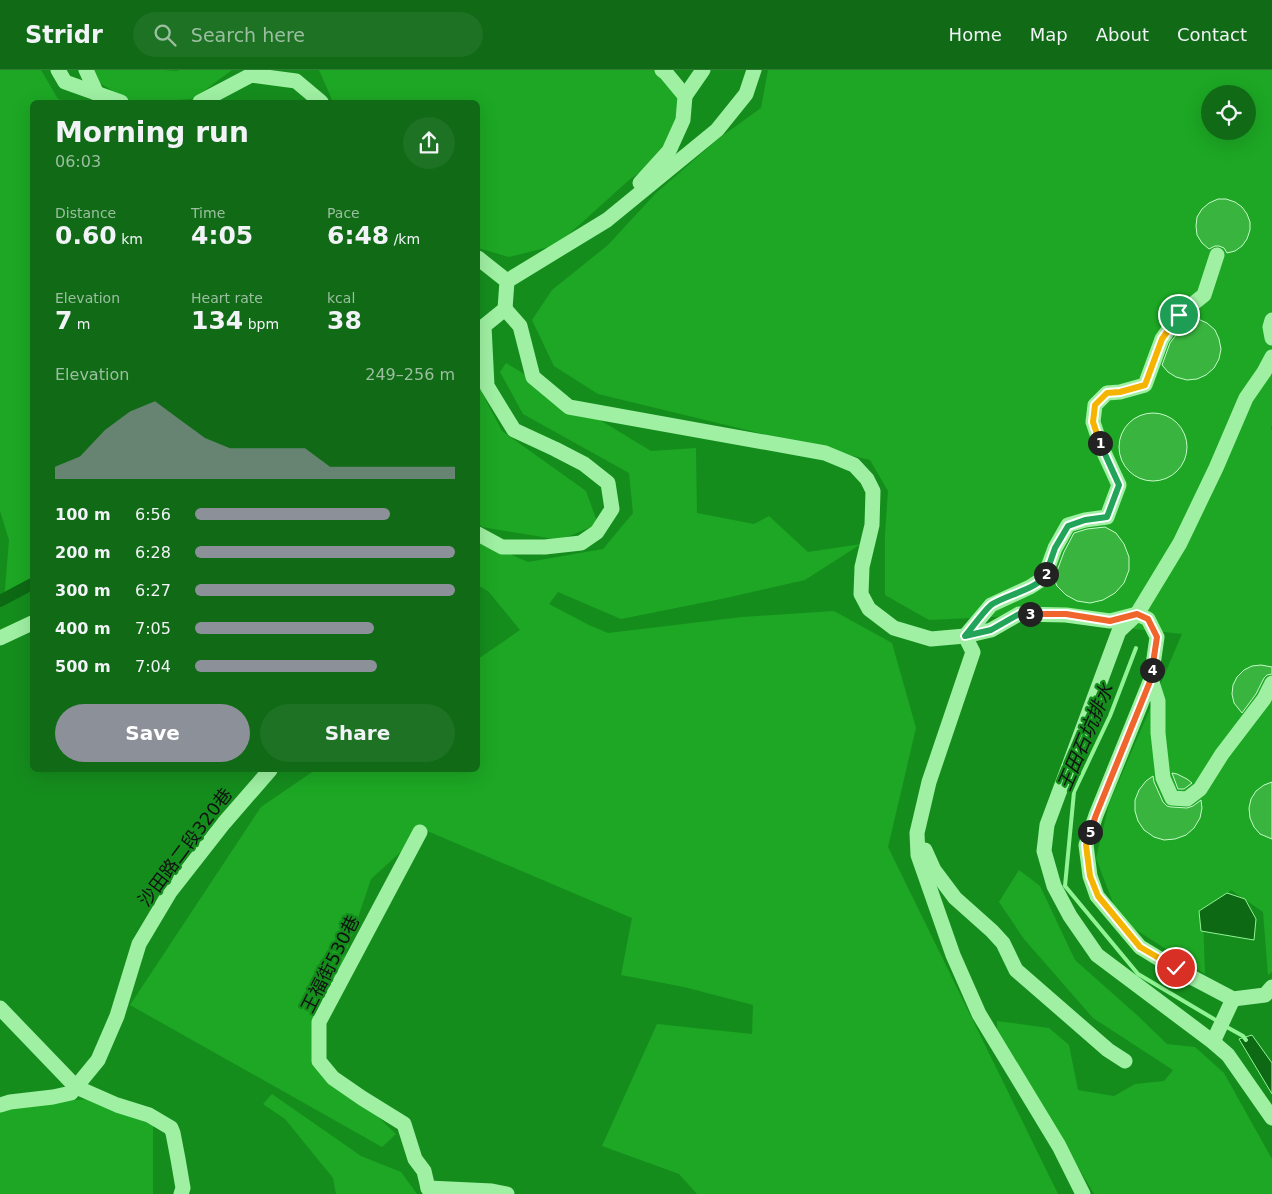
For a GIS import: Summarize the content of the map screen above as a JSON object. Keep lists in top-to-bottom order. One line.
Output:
{"streets":{"street":["沙田路二段320巷","王福街530巷"]},"water":["王田石坑排水"],"page":{"header":"Stridr","search":"Search here","nav":["Home","Map","About","Contact"],"heading":["Morning run","06:03"],"stats":[["Distance","0.60 km"],["Time","4:05"],["Pace","6:48 /km"],["Elevation","7 m"],["Heart rate","134 bpm"],["kcal","38"]],"chart":["Elevation","249–256 m"],"pins":["1","2","3","4","5"],"list":[{"name":"100 m","note":"6:56"},{"name":"200 m","note":"6:28"},{"name":"300 m","note":"6:27"},{"name":"400 m","note":"7:05"},{"name":"500 m","note":"7:04"}],"buttons":["Save","Share"]}}
